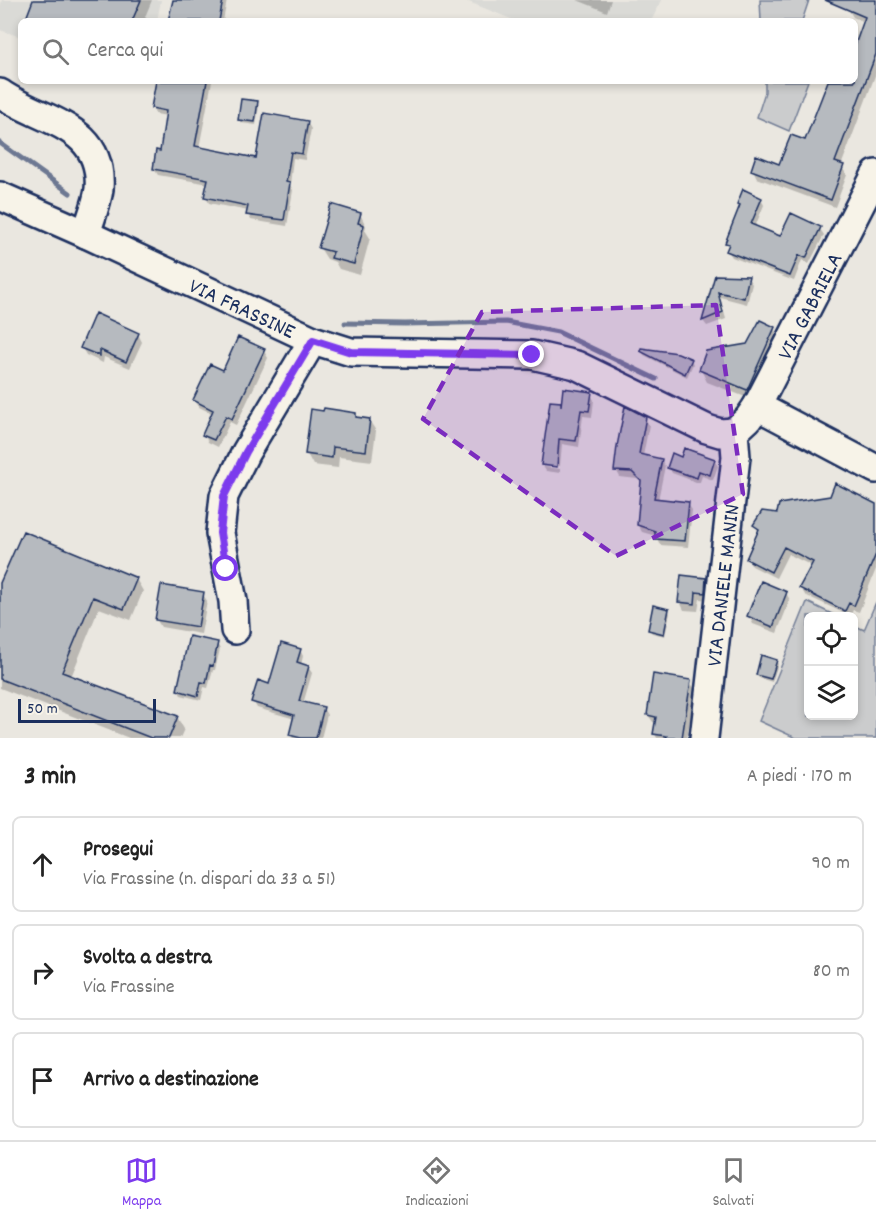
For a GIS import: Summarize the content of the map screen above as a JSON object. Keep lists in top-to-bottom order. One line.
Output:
{"streets":{"street":["VIA GABRIELA","VIA FRASSINE","VIA DANIELE MANIN"]},"crossings":[["VIA GABRIELA","VIA FRASSINE"],["VIA GABRIELA","VIA DANIELE MANIN"],["VIA FRASSINE","VIA DANIELE MANIN"]],"scale_bar":"50 m","page":{"search":"Cerca qui","scale":"50 m","heading":["3 min","A piedi · 170 m"],"list":[["Prosegui","Via Frassine (n. dispari da 33 a 51)","90 m"],["Svolta a destra","Via Frassine","80 m"],"Arrivo a destinazione"],"nav":["Mappa","Indicazioni","Salvati"]}}
